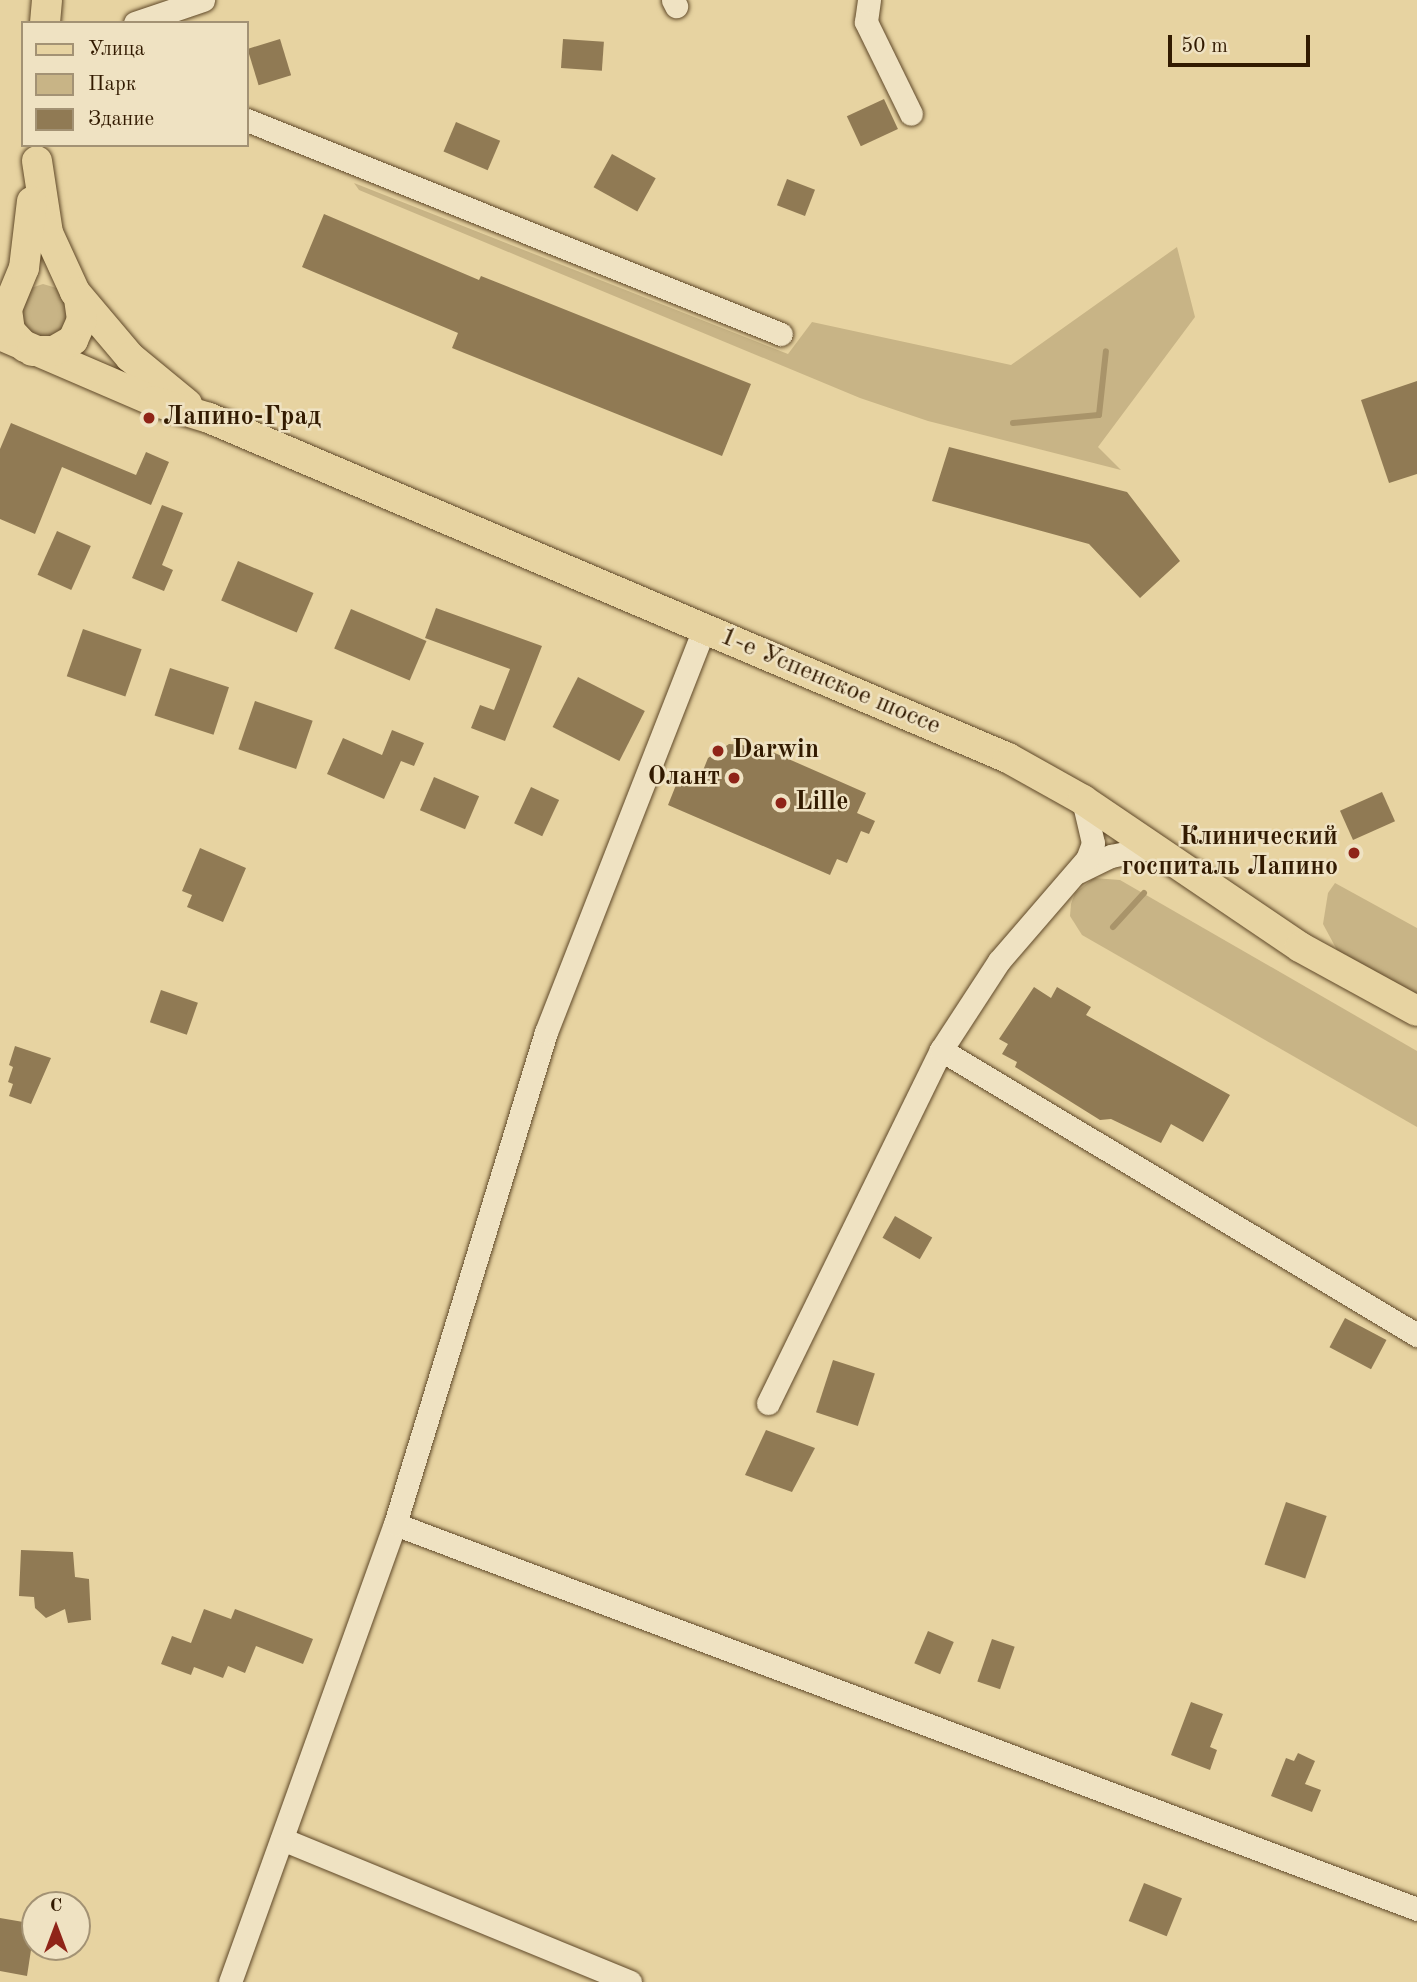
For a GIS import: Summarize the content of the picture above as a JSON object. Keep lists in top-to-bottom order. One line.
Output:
{"streets":{"main road":["1-е Успенское шоссе"]},"places":["Лапино-Град","Darwin","Олант","Lille","Клинический госпиталь Лапино"],"legend":["Улица","Парк","Здание"],"scale_bar":"50 m","north":"top"}
